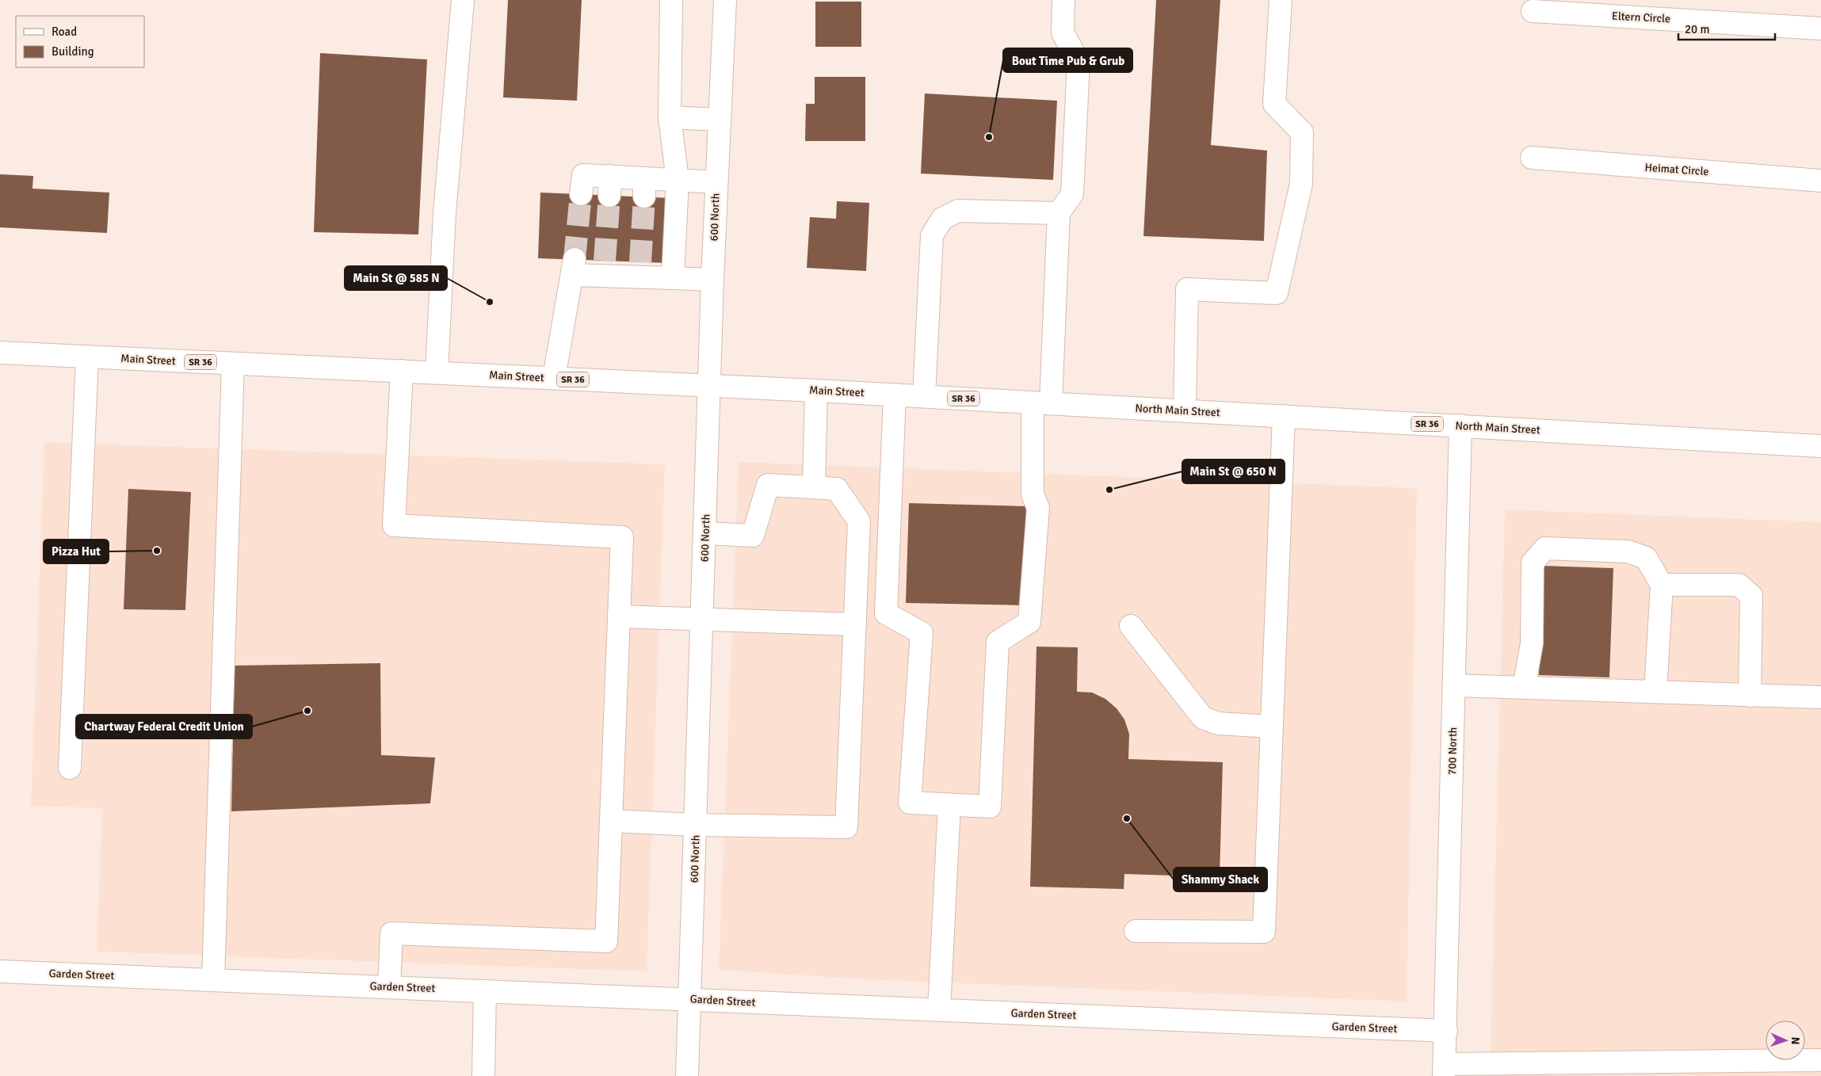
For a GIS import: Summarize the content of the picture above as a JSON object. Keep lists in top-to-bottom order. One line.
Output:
{"streets":{"main road":["Eltern Circle","Heimat Circle","600 North","Main Street","SR 36","North Main Street","700 North","Garden Street"]},"crossings":[["600 North","Main Street"],["600 North","Garden Street"],["Main Street","North Main Street"],["North Main Street","700 North"],["700 North","Garden Street"]],"places":["Bout Time Pub & Grub","Main St @ 585 N","Main St @ 650 N","Pizza Hut","Chartway Federal Credit Union","Shammy Shack"],"legend":["Road","Building"],"scale_bar":"20 m","north":"right"}
